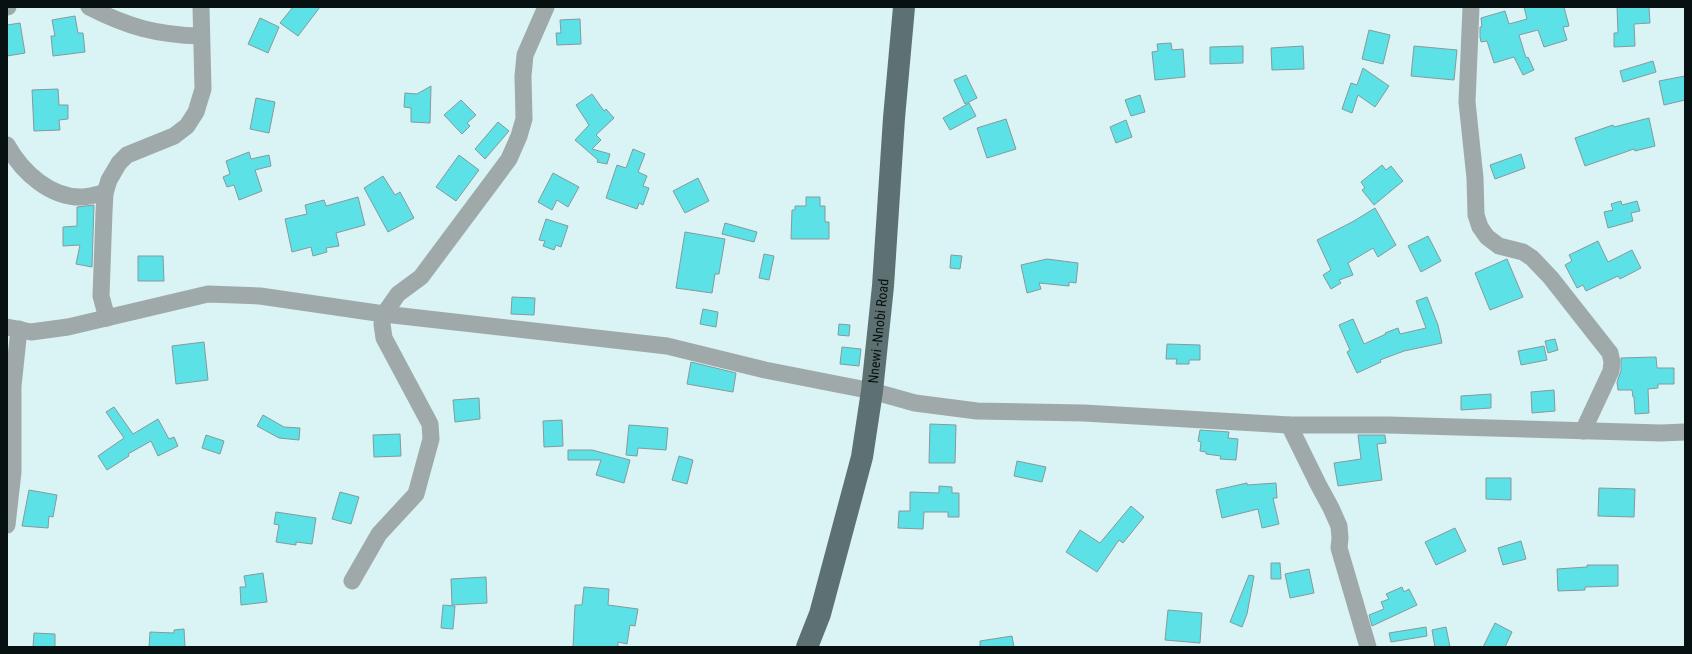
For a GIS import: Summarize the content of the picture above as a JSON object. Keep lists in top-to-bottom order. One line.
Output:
{"streets":{"main road":["Nnewi -Nnobi Road"]}}
